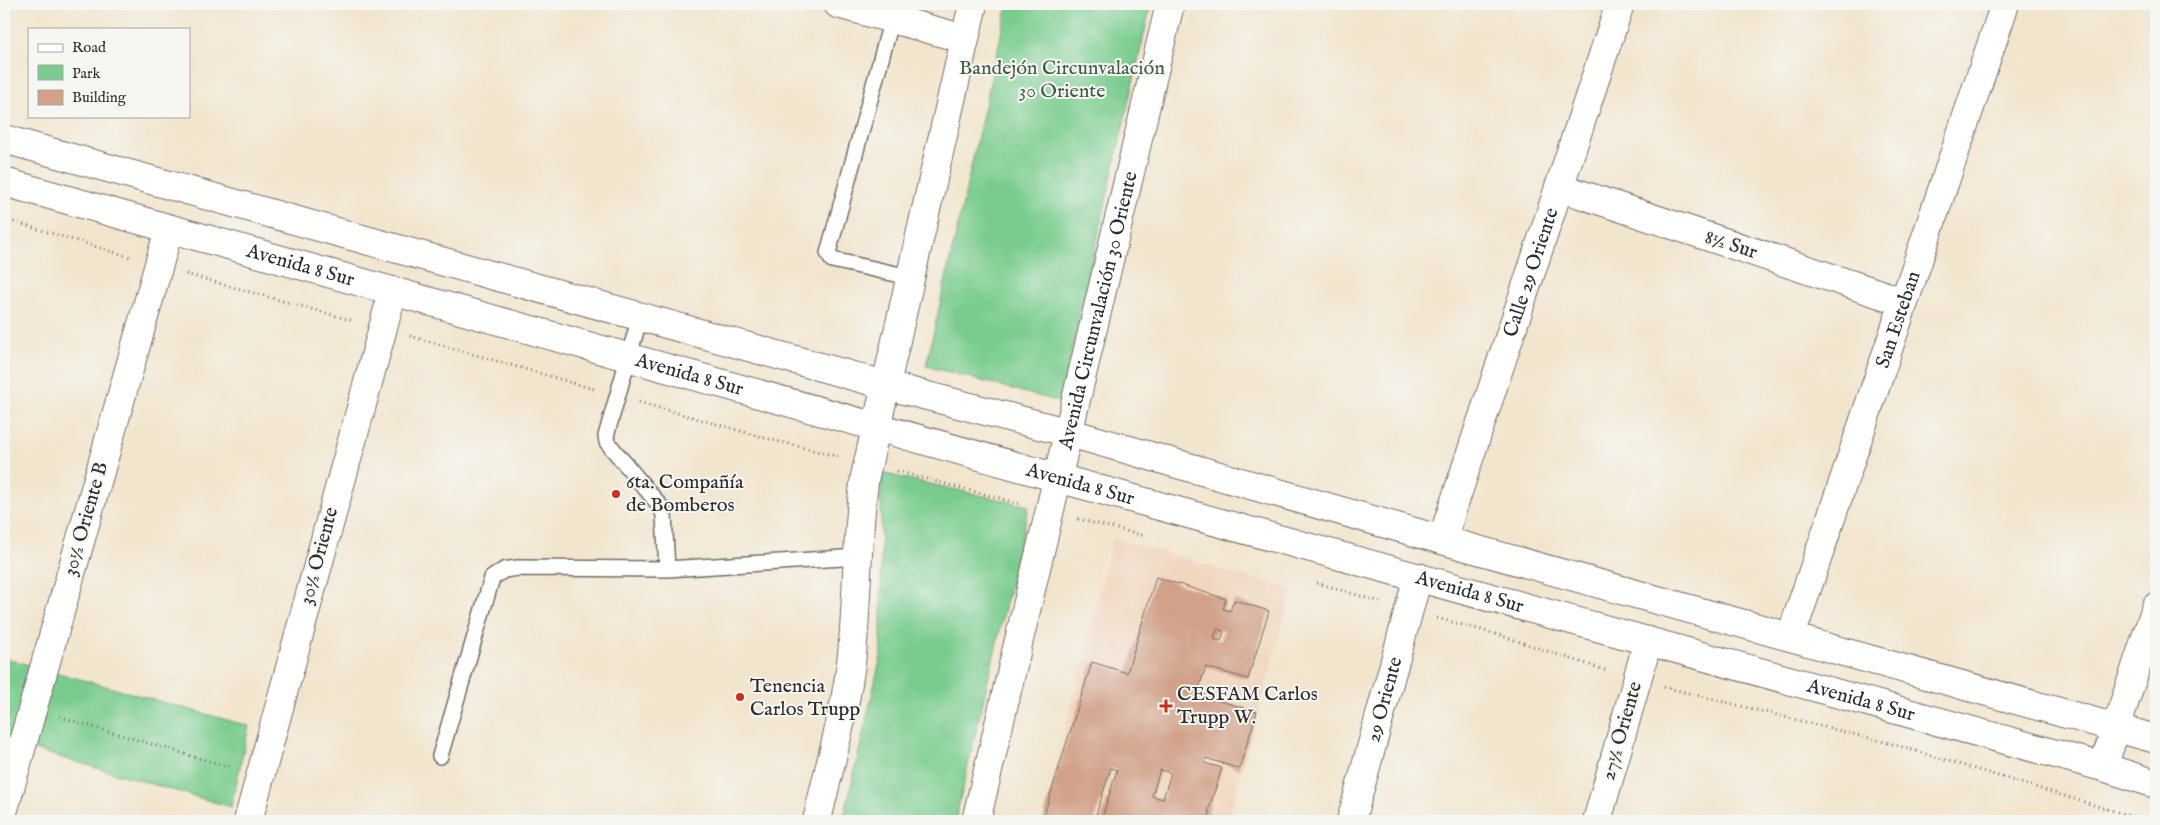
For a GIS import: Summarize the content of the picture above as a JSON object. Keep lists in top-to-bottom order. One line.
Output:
{"streets":{"street":["8½ Sur","Avenida 8 Sur","Calle 29 Oriente","Avenida Circunvalación 30 Oriente","San Esteban","30½ Oriente B","30½ Oriente","29 Oriente","27½ Oriente"]},"crossings":[["8½ Sur","Calle 29 Oriente"],["8½ Sur","San Esteban"],["Avenida 8 Sur","Calle 29 Oriente"],["Avenida 8 Sur","Avenida Circunvalación 30 Oriente"],["Avenida 8 Sur","San Esteban"],["Avenida 8 Sur","30½ Oriente B"],["Avenida 8 Sur","30½ Oriente"],["Avenida 8 Sur","29 Oriente"],["Avenida 8 Sur","27½ Oriente"]],"parks":["Bandejón Circunvalación 30 Oriente"],"places":{"other":["6ta. Compañía de Bomberos","Tenencia Carlos Trupp"],"health":["CESFAM Carlos Trupp W."]},"legend":["Road","Park","Building"]}
